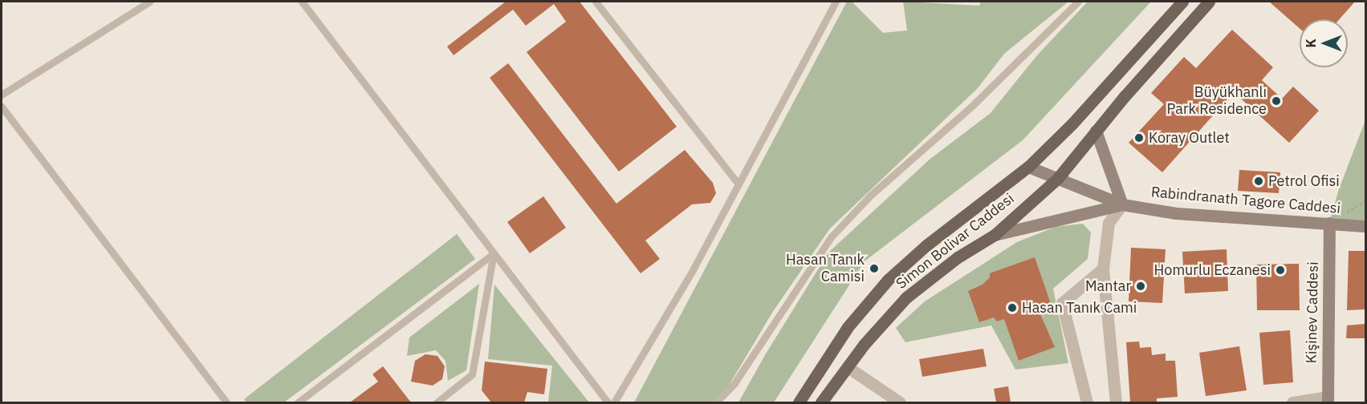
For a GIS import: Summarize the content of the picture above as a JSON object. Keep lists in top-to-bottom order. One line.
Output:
{"streets":{"main road":["Rabindranath Tagore Caddesi","Simon Bolivar Caddesi","Kişinev Caddesi"]},"crossings":[["Rabindranath Tagore Caddesi","Simon Bolivar Caddesi"],["Rabindranath Tagore Caddesi","Kişinev Caddesi"]],"places":["Büyükhanlı Park Residence","Koray Outlet","Petrol Ofisi","Hasan Tanık Camisi","Homurlu Eczanesi","Mantar","Hasan Tanık Cami"],"north":"left"}
